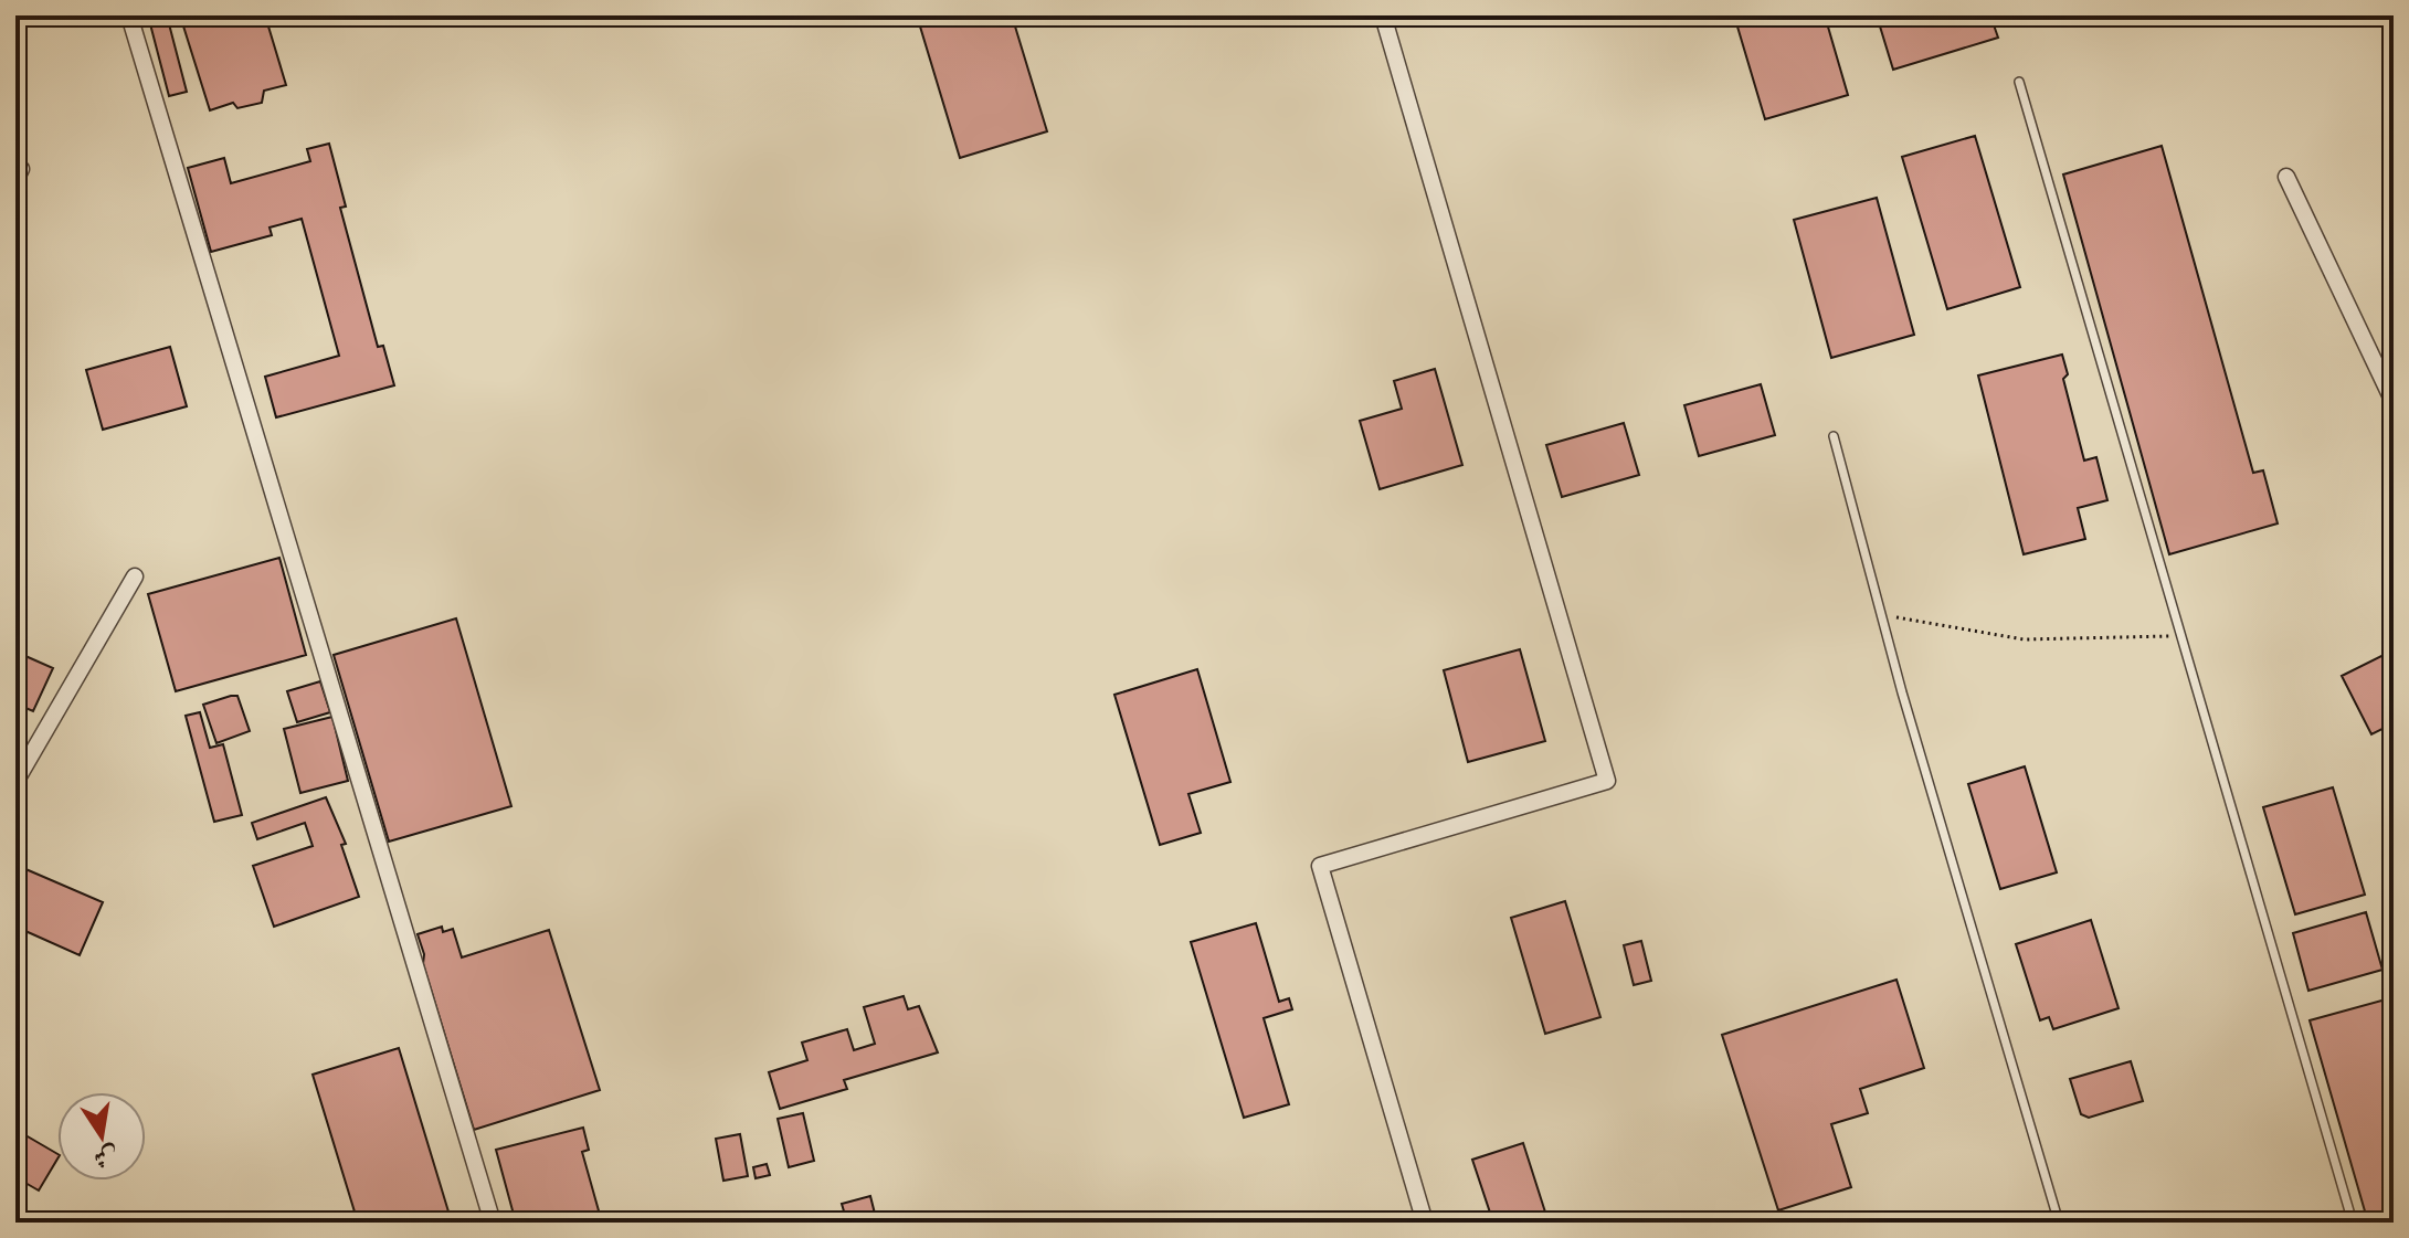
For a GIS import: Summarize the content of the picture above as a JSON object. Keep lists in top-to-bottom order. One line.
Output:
{"north":"bottom"}
